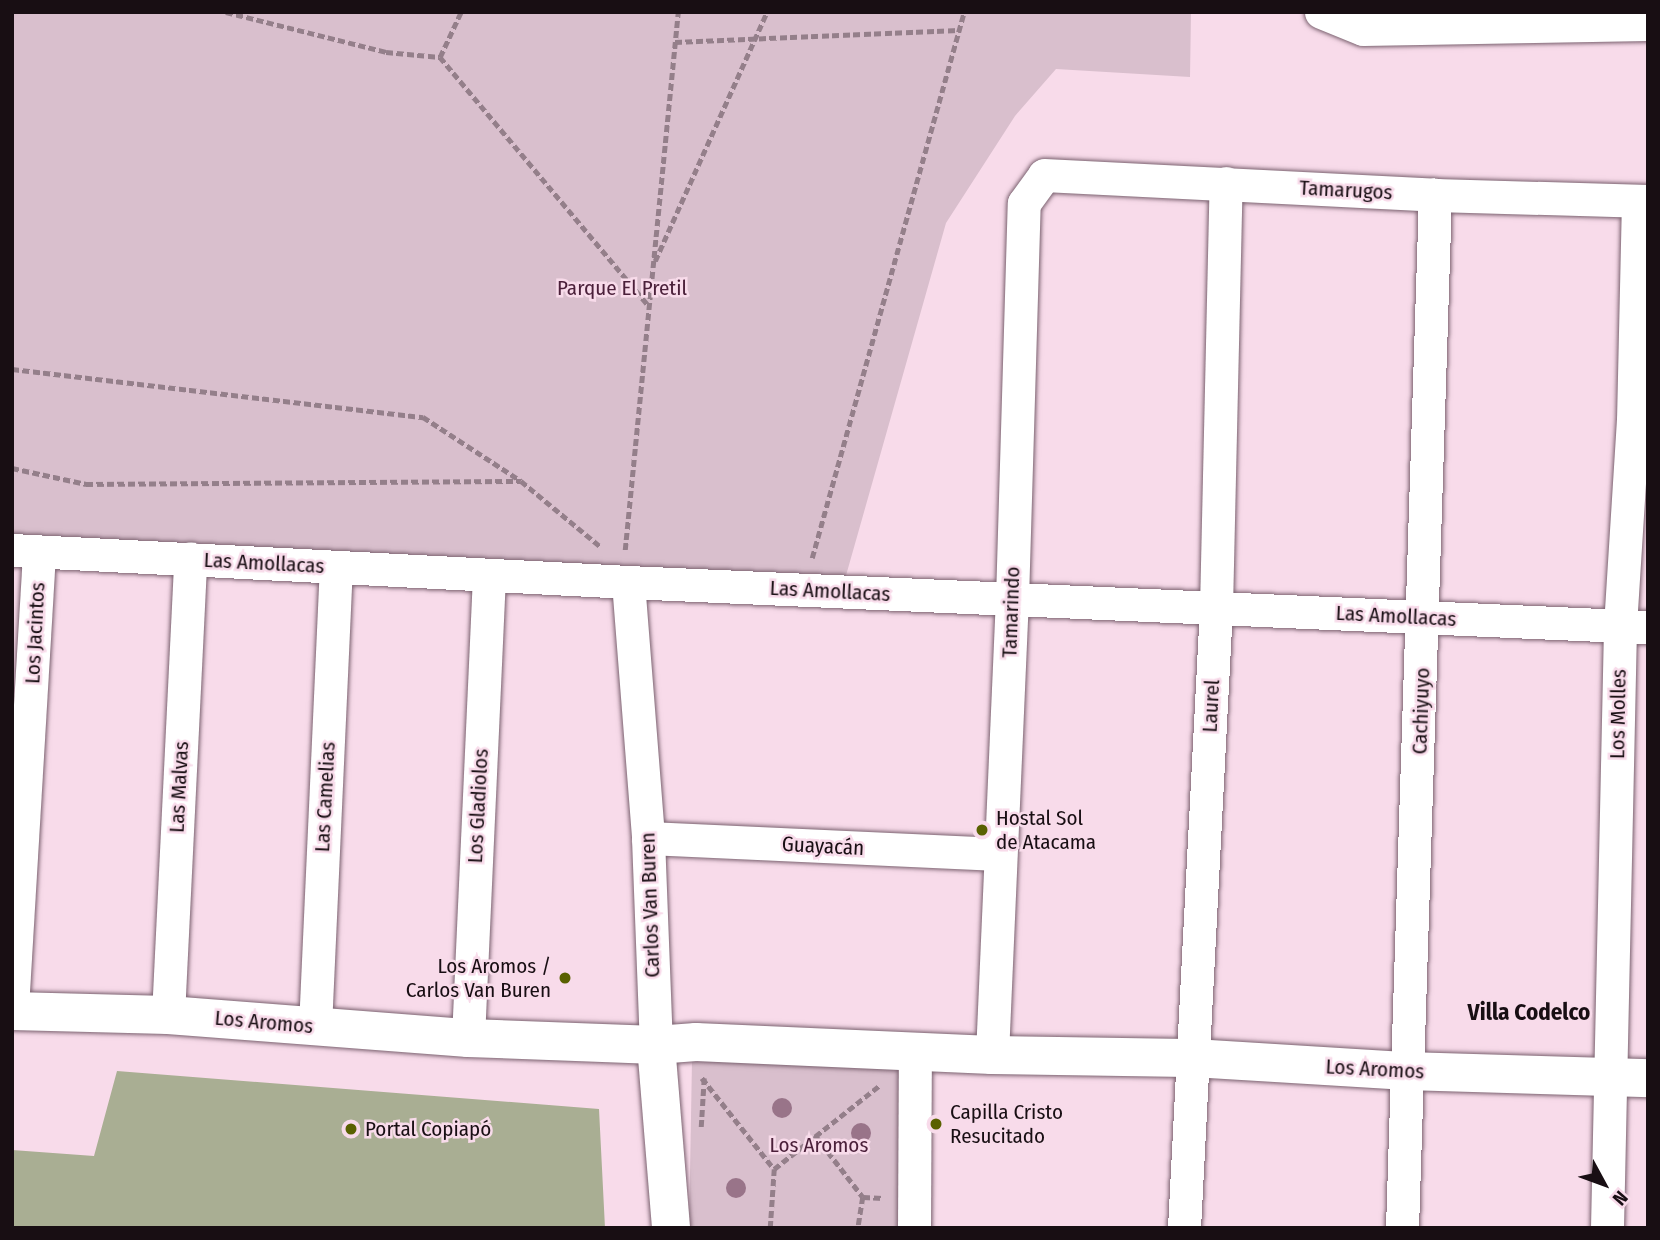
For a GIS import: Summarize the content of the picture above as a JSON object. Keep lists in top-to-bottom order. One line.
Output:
{"streets":{"street":["Tamarugos","Las Amollacas","Tamarindo","Los Jacintos","Laurel","Cachiyuyo","Los Molles","Las Malvas","Las Camelias","Los Gladiolos","Guayacán","Carlos Van Buren","Los Aromos"]},"crossings":[["Tamarugos","Tamarindo"],["Tamarugos","Laurel"],["Tamarugos","Cachiyuyo"],["Tamarugos","Los Molles"],["Las Amollacas","Tamarindo"],["Las Amollacas","Los Jacintos"],["Las Amollacas","Laurel"],["Las Amollacas","Cachiyuyo"],["Las Amollacas","Los Molles"],["Las Amollacas","Las Malvas"],["Las Amollacas","Las Camelias"],["Las Amollacas","Los Gladiolos"],["Las Amollacas","Carlos Van Buren"],["Tamarindo","Guayacán"],["Tamarindo","Los Aromos"],["Los Jacintos","Los Aromos"],["Laurel","Los Aromos"],["Cachiyuyo","Los Aromos"],["Los Molles","Los Aromos"],["Las Malvas","Los Aromos"],["Las Camelias","Los Aromos"],["Los Gladiolos","Los Aromos"],["Guayacán","Carlos Van Buren"],["Carlos Van Buren","Los Aromos"]],"districts":["Villa Codelco"],"parks":["Parque El Pretil","Los Aromos"],"places":["Hostal Sol de Atacama","Los Aromos / Carlos Van Buren","Capilla Cristo Resucitado","Portal Copiapó"],"north":"bottom right"}
